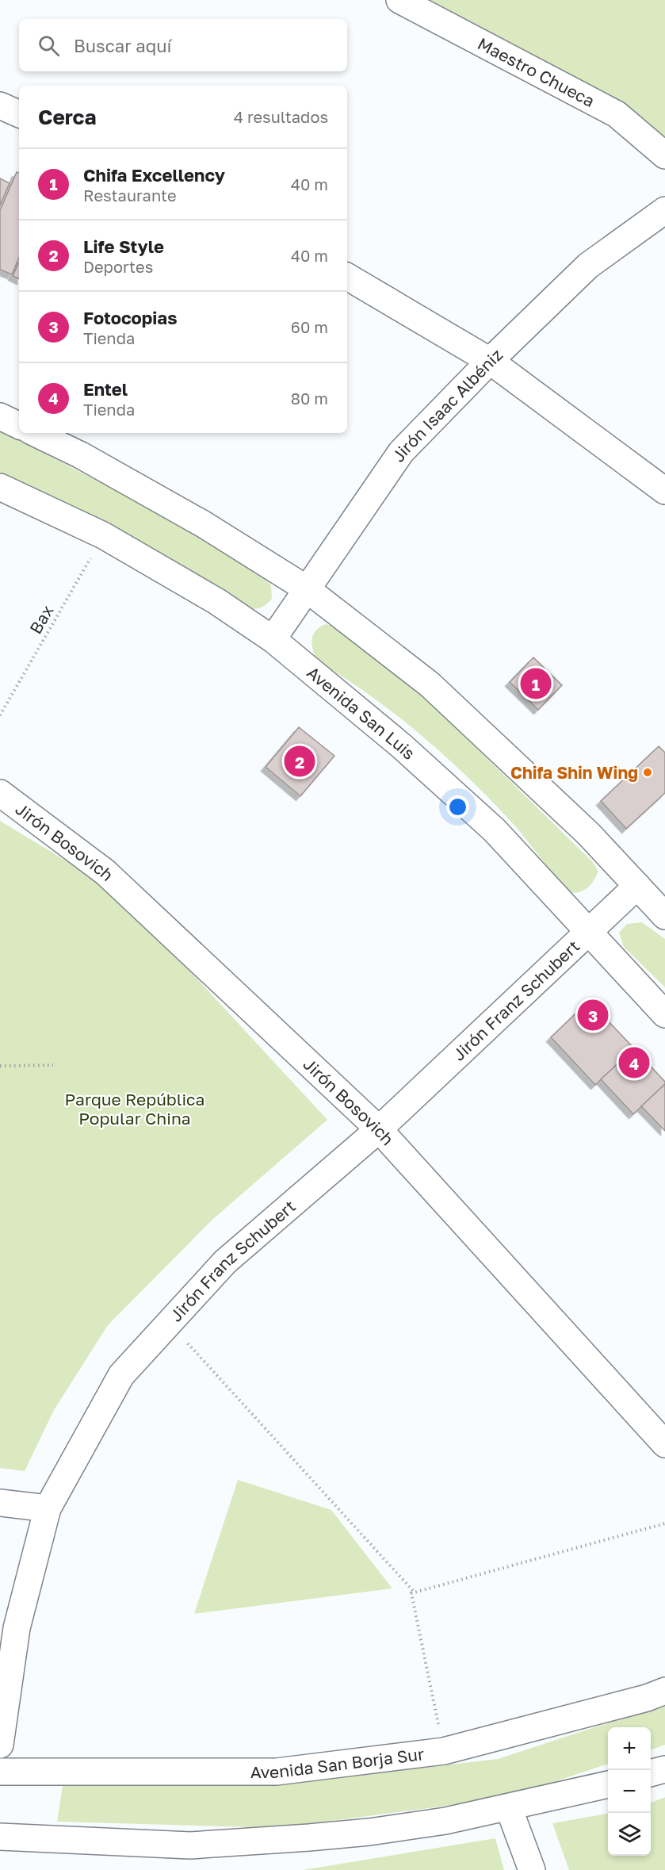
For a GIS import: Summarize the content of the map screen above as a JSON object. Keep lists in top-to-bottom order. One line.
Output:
{"streets":{"street":["Maestro Chueca","Jirón Isaac Albéniz","Avenida San Luis","Jirón Bosovich","Jirón Franz Schubert","Avenida San Borja Sur"],"path":["Bax"]},"crossings":[["Jirón Isaac Albéniz","Avenida San Luis"],["Bax","Avenida San Luis"],["Avenida San Luis","Jirón Franz Schubert"],["Jirón Bosovich","Jirón Franz Schubert"]],"parks":["Parque República Popular China"],"places":["Chifa Shin Wing"],"page":{"search":"Buscar aquí","heading":["Cerca","4 resultados"],"list":[{"mark":"1","name":"Chifa Excellency","note":"Restaurante","value":"40 m"},{"mark":"2","name":"Life Style","note":"Deportes","value":"40 m"},{"mark":"3","name":"Fotocopias","note":"Tienda","value":"60 m"},{"mark":"4","name":"Entel","note":"Tienda","value":"80 m"}],"pins":["1","2","3","4"],"map_buttons":["+","−"]}}
